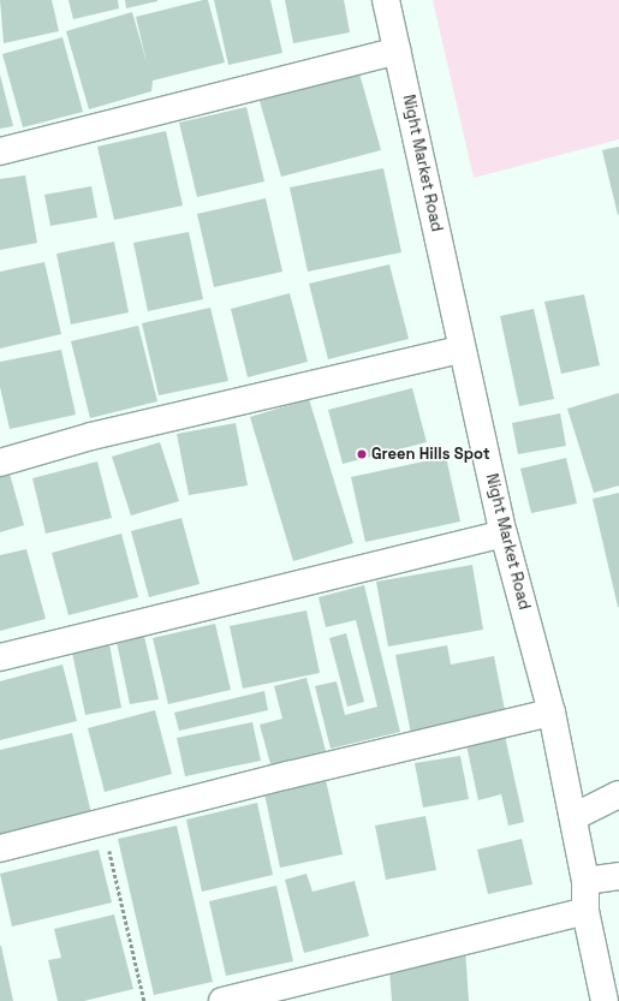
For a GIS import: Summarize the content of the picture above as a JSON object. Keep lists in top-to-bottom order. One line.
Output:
{"streets":{"street":["Night Market Road"]},"places":["Green Hills Spot"]}
